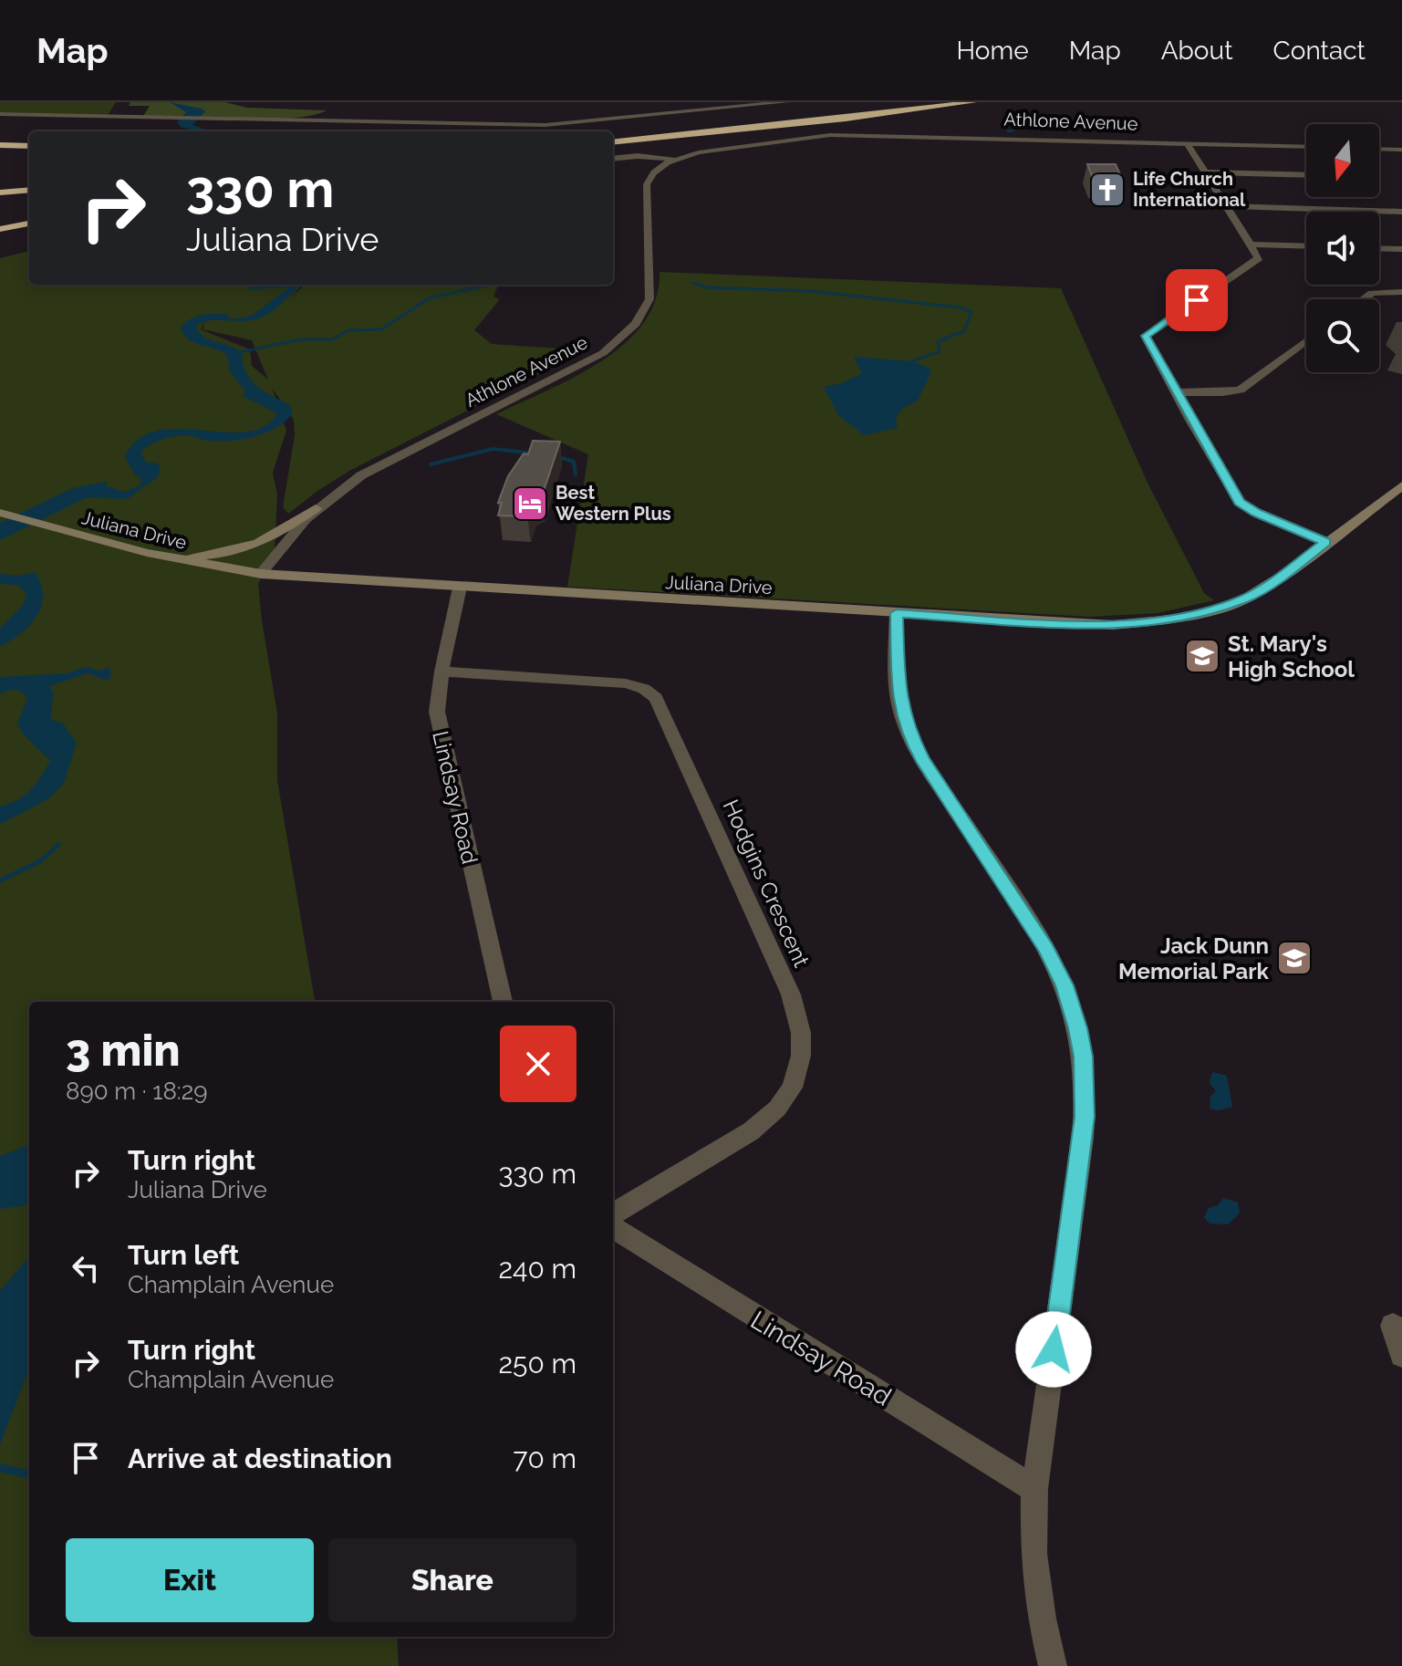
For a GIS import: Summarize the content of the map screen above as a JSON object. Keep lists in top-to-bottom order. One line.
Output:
{"streets":{"street":["Athlone Avenue","Juliana Drive","Lindsay Road","Hodgins Crescent"]},"crossings":[["Athlone Avenue","Juliana Drive"],["Juliana Drive","Lindsay Road"],["Lindsay Road","Hodgins Crescent"]],"places":{"church":["Life Church International"],"hotel":["Best Western Plus"],"school or university":["St. Mary's High School","Jack Dunn Memorial Park"]},"north":"bottom","page":{"header":"Map","nav":["Home","Map","About","Contact"],"turn":["330 m","Juliana Drive"],"heading":["3 min","890 m · 18:29"],"list":[{"name":"Turn right","note":"Juliana Drive","value":"330 m"},{"name":"Turn left","note":"Champlain Avenue","value":"240 m"},{"name":"Turn right","note":"Champlain Avenue","value":"250 m"},{"name":"Arrive at destination","value":"70 m"}],"buttons":["Exit","Share"]}}
